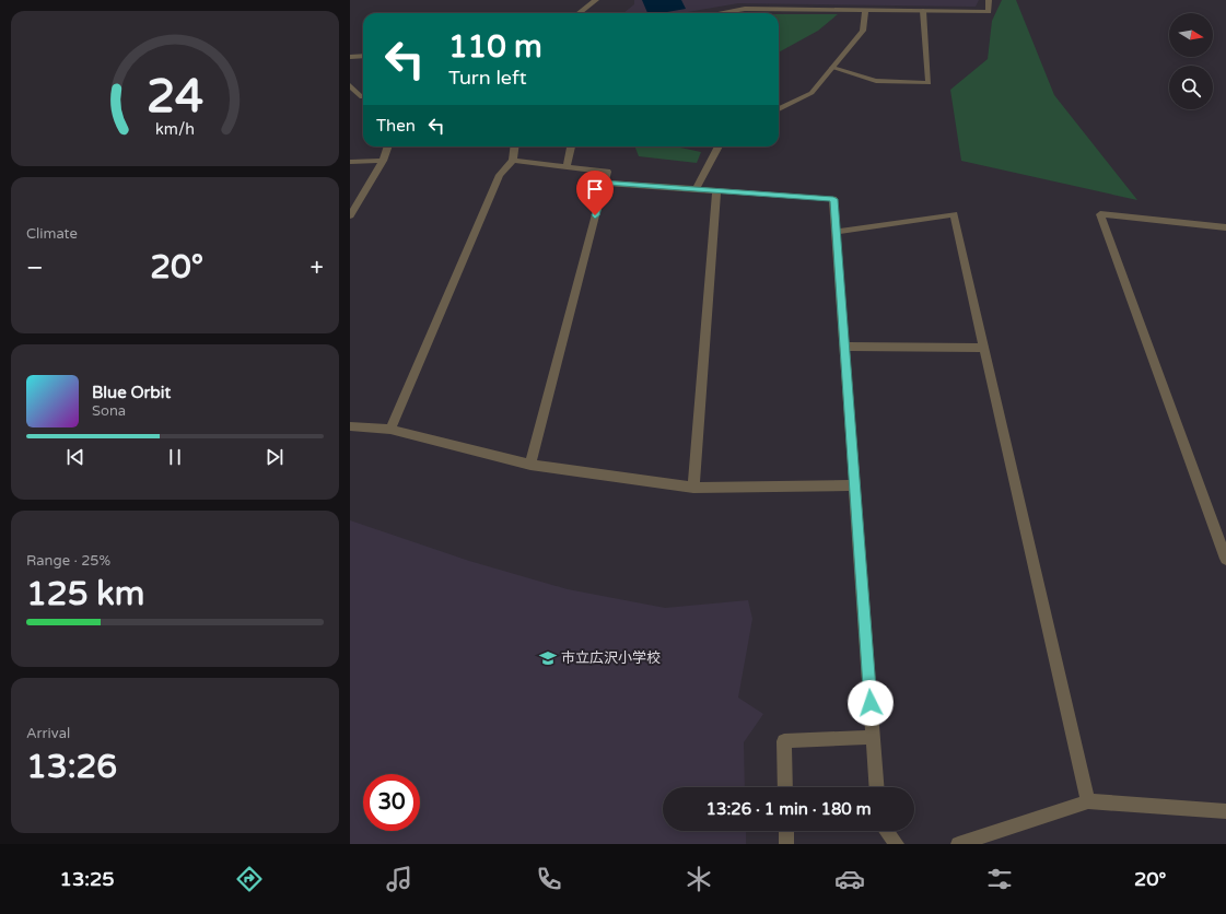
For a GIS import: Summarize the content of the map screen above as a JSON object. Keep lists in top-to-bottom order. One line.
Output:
{"places":{"school or university":["市立広沢小学校"]},"north":"right","page":{"turn":["110 m","Turn left"],"then":"Then","tile":["Climate",["Range · 25%","125 km"],["Arrival","13:26"]],"heat":["−","20°","+"],"song":["Blue Orbit","Sona"],"limit":"30","trip":"13:26 · 1 min · 180 m","tabs":["13:25","20°"],"gauge":["24","km/h"]}}
